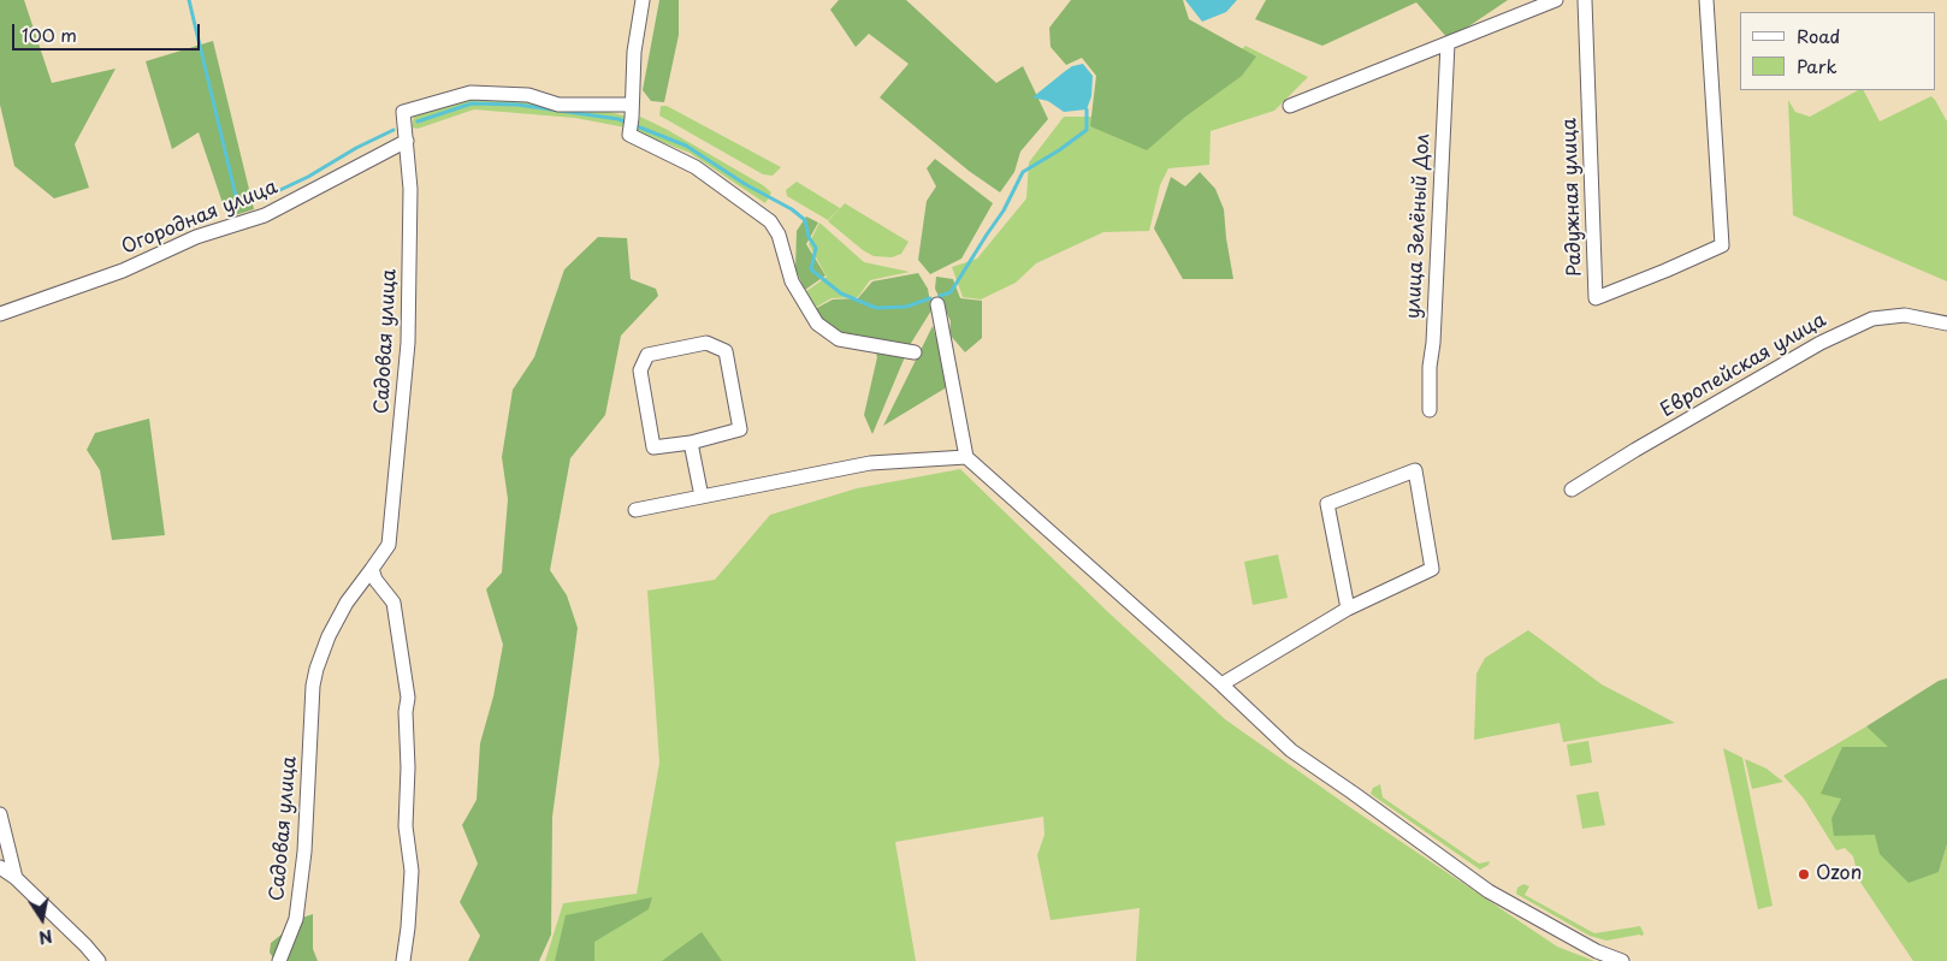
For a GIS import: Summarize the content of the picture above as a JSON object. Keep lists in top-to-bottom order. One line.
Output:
{"streets":{"street":["Радужная улица","Огородная улица","улица Зелёный Дол","Садовая улица","Европейская улица"]},"crossings":[["Огородная улица","Садовая улица"]],"places":["Ozon"],"legend":["Road","Park"],"scale_bar":"100 m","north":"bottom"}
